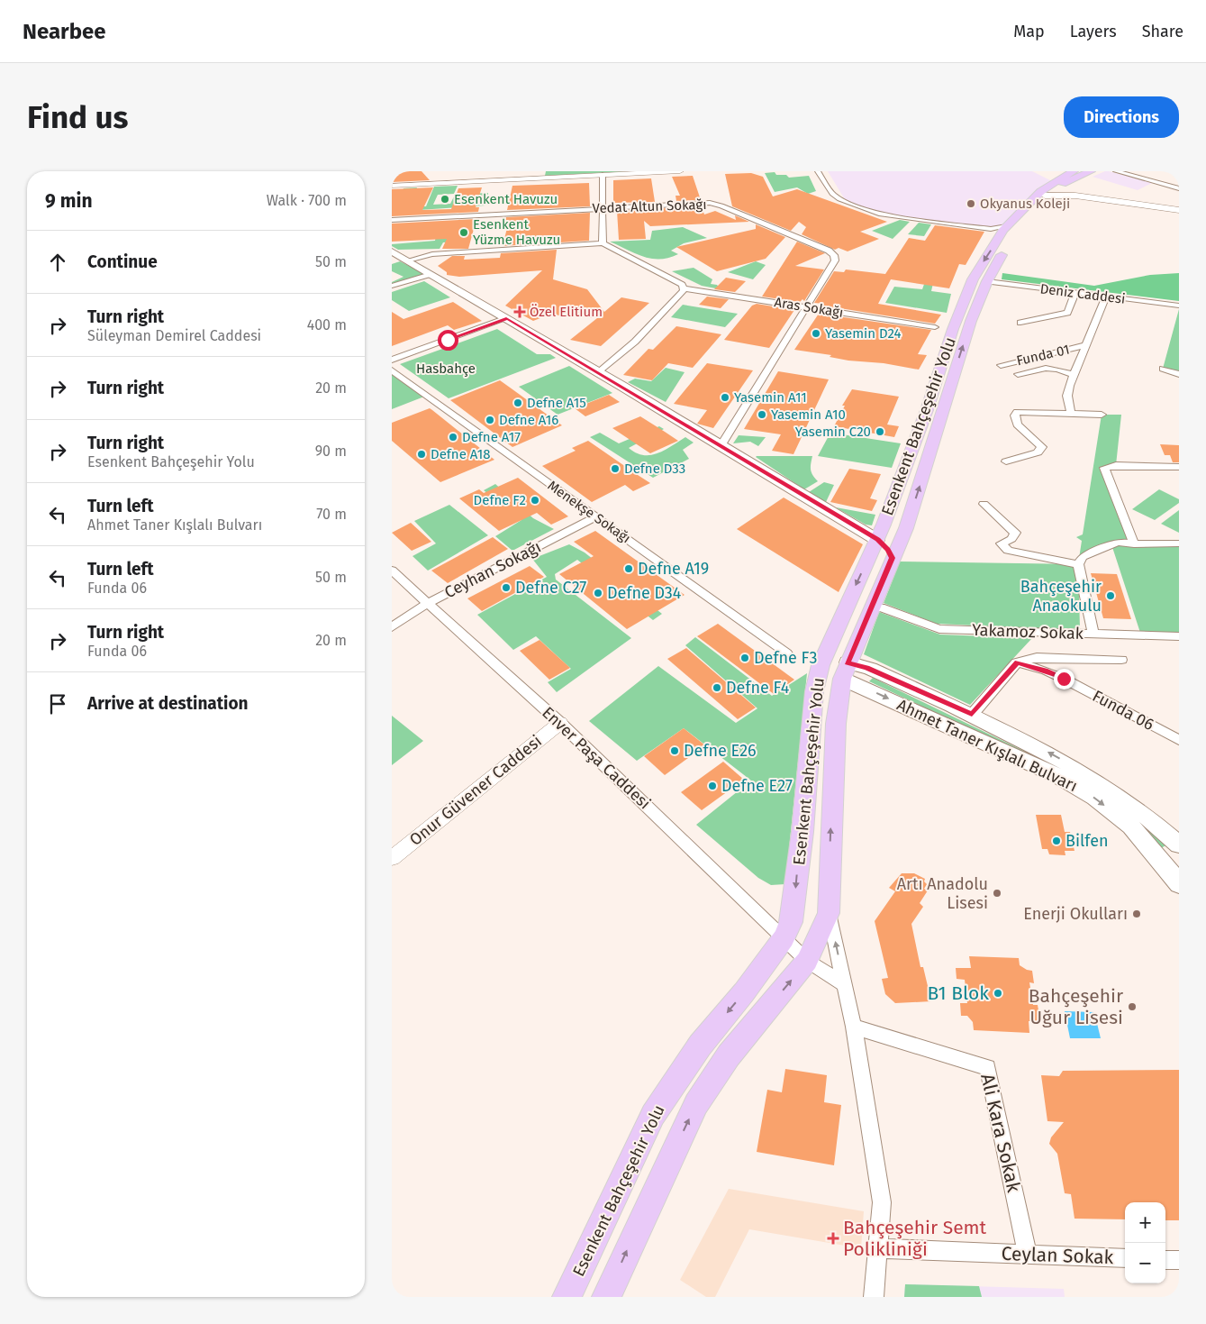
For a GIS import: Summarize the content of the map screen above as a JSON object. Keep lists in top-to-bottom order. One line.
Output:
{"streets":{"main road":["Esenkent Bahçeşehir Yolu","Ahmet Taner Kışlalı Bulvarı"],"street":["Vedat Altun Sokağı","Deniz Caddesi","Aras Sokağı","Funda 01","Menekşe Sokağı","Ceyhan Sokağı","Yakamoz Sokak","Funda 06","Enver Paşa Caddesi","Onur Güvener Caddesi","Ali Kara Sokak","Ceylan Sokak"]},"crossings":[["Vedat Altun Sokağı","Aras Sokağı"],["Deniz Caddesi","Esenkent Bahçeşehir Yolu"],["Esenkent Bahçeşehir Yolu","Ahmet Taner Kışlalı Bulvarı"],["Esenkent Bahçeşehir Yolu","Enver Paşa Caddesi"],["Menekşe Sokağı","Ceyhan Sokağı"],["Ceyhan Sokağı","Enver Paşa Caddesi"],["Enver Paşa Caddesi","Onur Güvener Caddesi"],["Ali Kara Sokak","Ceylan Sokak"]],"parks":["Hasbahçe"],"places":{"other":["Esenkent Havuzu","Okyanus Koleji","Esenkent Yüzme Havuzu","Yasemin D24","Yasemin A11","Defne A15","Yasemin A10","Defne A16","Yasemin C20","Defne A17","Defne A18","Defne D33","Defne F2","Defne A19","Defne C27","Defne D34","Bahçeşehir Anaokulu","Defne F3","Defne F4","Defne E26","Defne E27","Bilfen","Artı Anadolu Lisesi","Enerji Okulları","B1 Blok","Bahçeşehir Uğur Lisesi"],"health":["Özel Elitium","Bahçeşehir Semt Polikliniği"]},"page":{"header":"Nearbee","nav":["Map","Layers","Share"],"buttons":"Directions","title":"Find us","heading":["9 min","Walk · 700 m"],"list":[["Continue","50 m"],["Turn right","Süleyman Demirel Caddesi","400 m"],["Turn right","20 m"],["Turn right","Esenkent Bahçeşehir Yolu","90 m"],["Turn left","Ahmet Taner Kışlalı Bulvarı","70 m"],["Turn left","Funda 06","50 m"],["Turn right","Funda 06","20 m"],"Arrive at destination"],"map_buttons":["+","−"]}}
